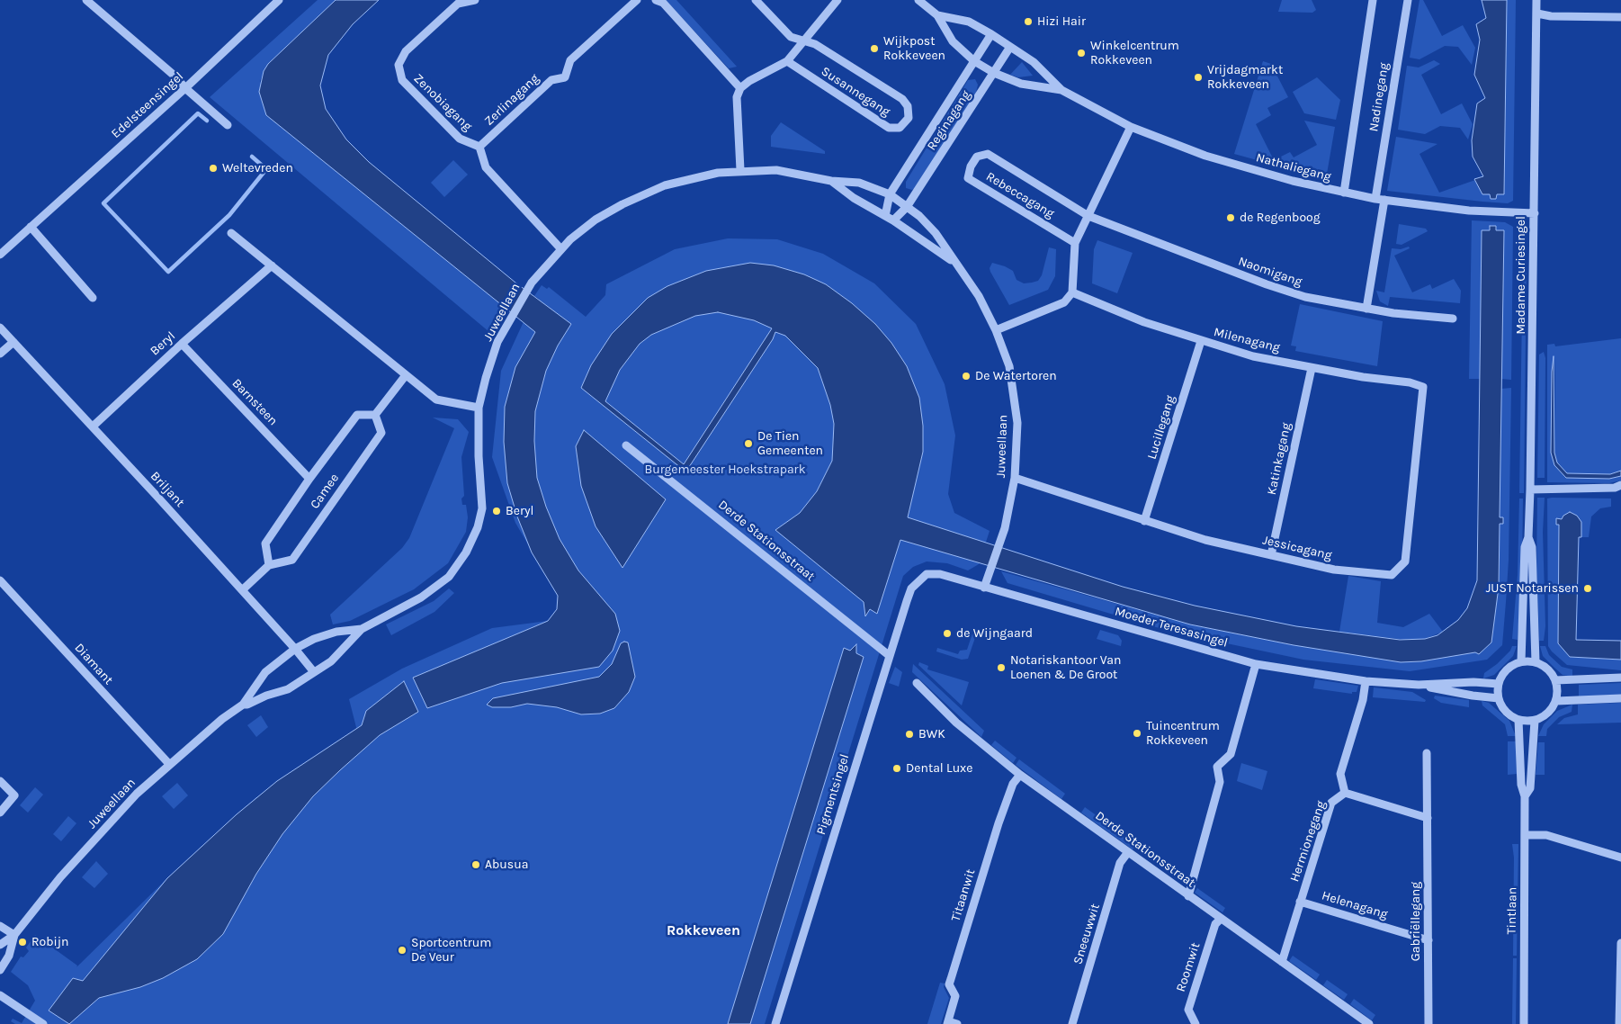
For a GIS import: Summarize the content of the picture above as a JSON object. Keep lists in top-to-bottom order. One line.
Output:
{"streets":{"street":["Susannegang","Nadinegang","Zerlinagang","Zenobiagang","Edelsteensingel","Reginagang","Nathaliegang","Rebeccagang","Naomigang","Madame Curiesingel","Juweellaan","Milenagang","Beryl","Barnsteen","Lucillegang","Katinkagang","Briljant","Camee","Derde Stationsstraat","Jessicagang","Moeder Teresasingel","Diamant","Pigmentsingel","Hermionegang","Titaanwit","Helenagang","Tintlaan","Gabriëllegang","Sneeuwwit","Roomwit"]},"crossings":[["Nadinegang","Nathaliegang"],["Zerlinagang","Zenobiagang"],["Reginagang","Nathaliegang"],["Reginagang","Juweellaan"],["Nathaliegang","Madame Curiesingel"],["Rebeccagang","Naomigang"],["Madame Curiesingel","Moeder Teresasingel"],["Madame Curiesingel","Tintlaan"],["Juweellaan","Briljant"],["Juweellaan","Jessicagang"],["Juweellaan","Moeder Teresasingel"],["Juweellaan","Diamant"],["Milenagang","Lucillegang"],["Milenagang","Katinkagang"],["Milenagang","Jessicagang"],["Beryl","Barnsteen"],["Beryl","Briljant"],["Barnsteen","Camee"],["Lucillegang","Jessicagang"],["Katinkagang","Jessicagang"],["Briljant","Camee"],["Derde Stationsstraat","Pigmentsingel"],["Derde Stationsstraat","Hermionegang"],["Derde Stationsstraat","Titaanwit"],["Derde Stationsstraat","Sneeuwwit"],["Derde Stationsstraat","Roomwit"],["Moeder Teresasingel","Pigmentsingel"],["Moeder Teresasingel","Tintlaan"],["Hermionegang","Helenagang"],["Helenagang","Gabriëllegang"]],"districts":["Rokkeveen"],"parks":["Burgemeester Hoekstrapark"],"places":["Hizi Hair","Wijkpost Rokkeveen","Winkelcentrum Rokkeveen","Vrijdagmarkt Rokkeveen","Weltevreden","de Regenboog","De Watertoren","De Tien Gemeenten","Beryl","JUST Notarissen","de Wijngaard","Notariskantoor Van Loenen & De Groot","Tuincentrum Rokkeveen","BWK","Dental Luxe","Abusua","Robijn","Sportcentrum De Veur"]}
